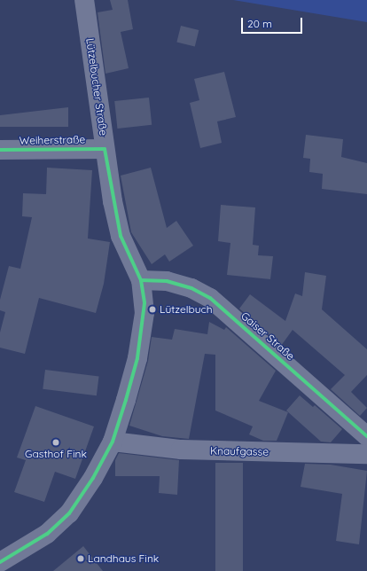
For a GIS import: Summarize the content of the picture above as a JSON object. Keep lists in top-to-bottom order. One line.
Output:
{"streets":{"street":["Lützelbucher Straße","Weiherstraße","Gaiser Straße","Knaufgasse"]},"crossings":[["Lützelbucher Straße","Weiherstraße"],["Lützelbucher Straße","Gaiser Straße"],["Lützelbucher Straße","Knaufgasse"]],"places":["Lützelbuch","Gasthof Fink","Landhaus Fink"],"scale_bar":"20 m"}
